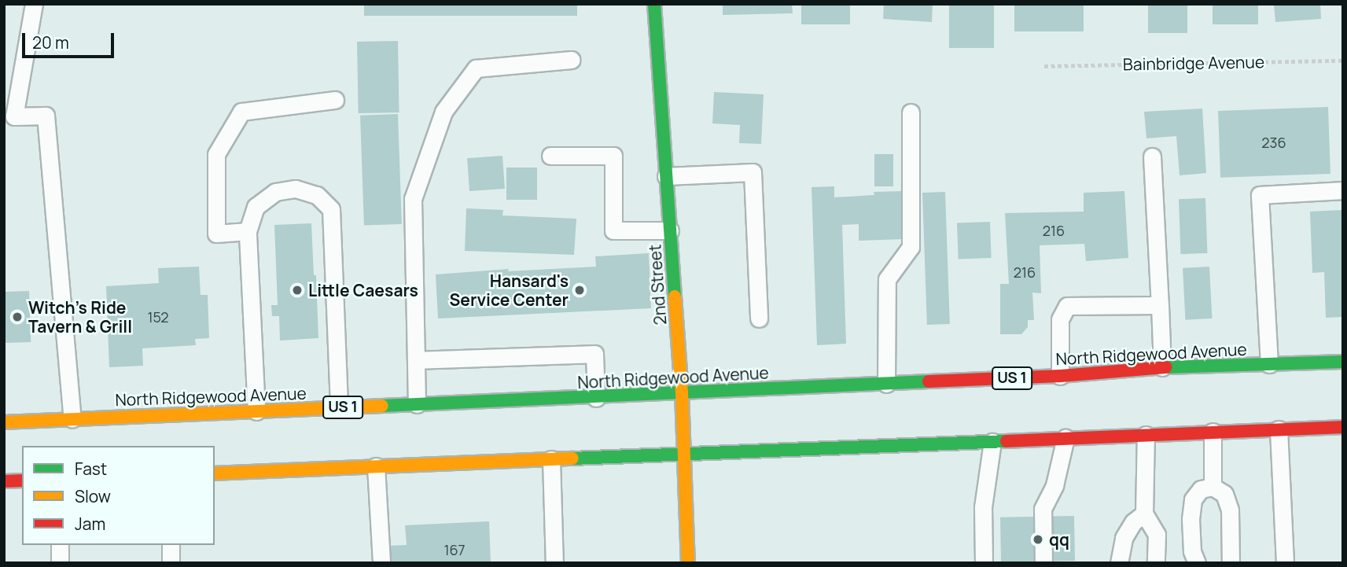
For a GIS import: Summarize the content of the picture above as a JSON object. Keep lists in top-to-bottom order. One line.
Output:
{"streets":{"main road":["2nd Street","North Ridgewood Avenue","US 1"],"path":["Bainbridge Avenue"]},"crossings":[["2nd Street","North Ridgewood Avenue"]],"places":["Little Caesars","Hansard's Service Center","Witch's Ride Tavern & Grill","qq"],"house_numbers":["236","216","216","152","167"],"legend":["Fast","Slow","Jam"],"scale_bar":"20 m"}
